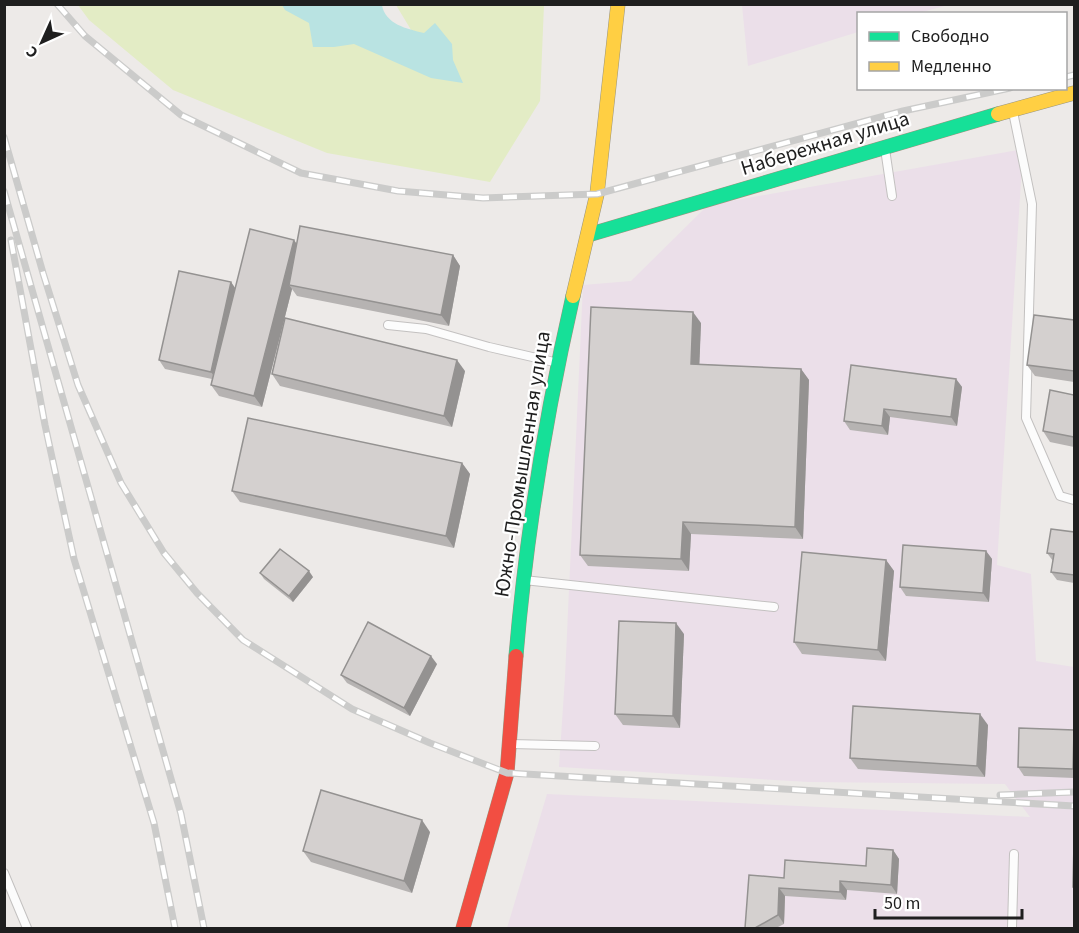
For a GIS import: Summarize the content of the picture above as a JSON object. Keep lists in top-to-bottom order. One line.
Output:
{"streets":{"street":["Набережная улица","Южно-Промышленная улица"]},"crossings":[["Набережная улица","Южно-Промышленная улица"]],"legend":["Свободно","Медленно"],"scale_bar":"50 m","north":"bottom left"}
